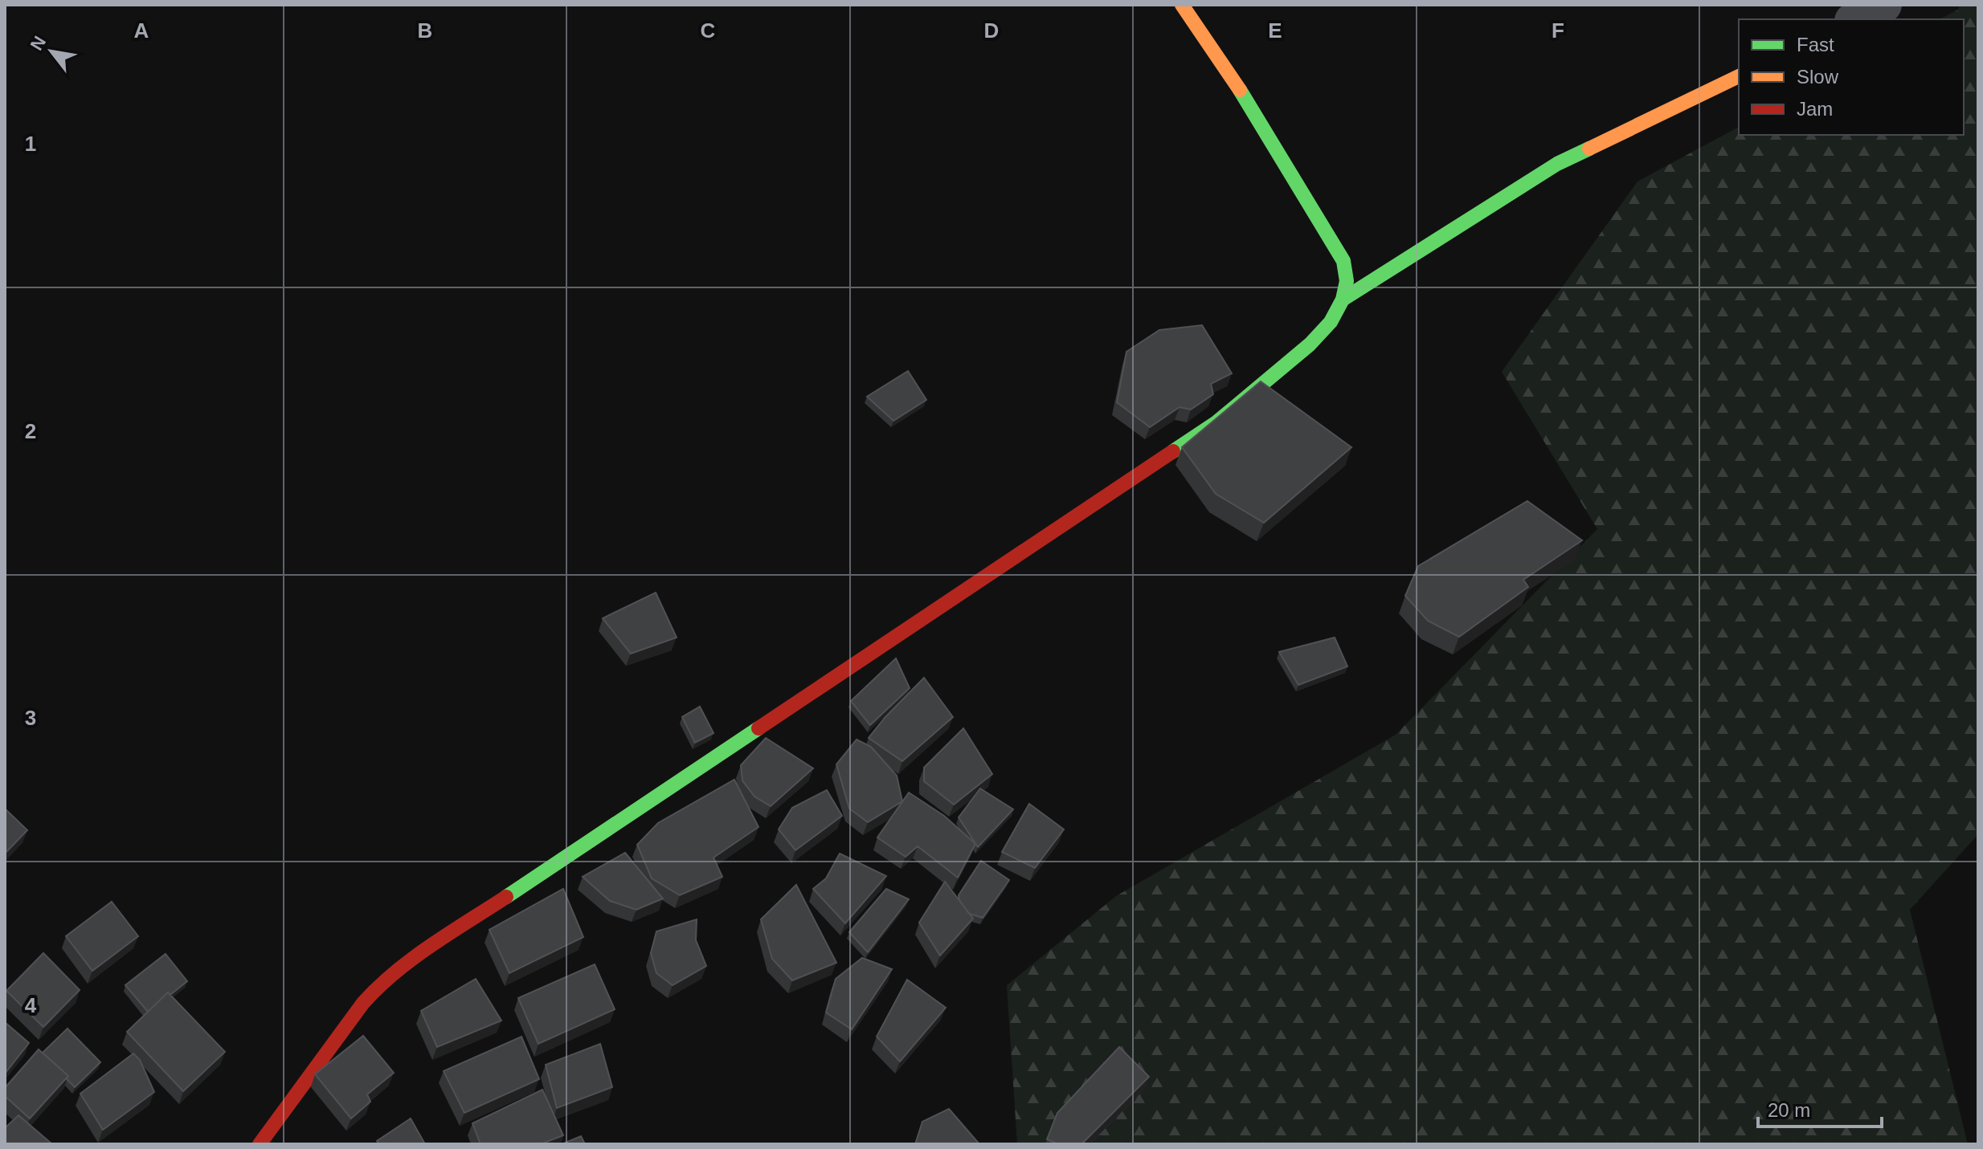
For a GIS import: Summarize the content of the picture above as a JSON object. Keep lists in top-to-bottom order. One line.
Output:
{"legend":["Fast","Slow","Jam"],"scale_bar":"20 m","north":"top left","grid":{"columns":["A","B","C","D","E","F"],"rows":["1","2","3","4"]}}
